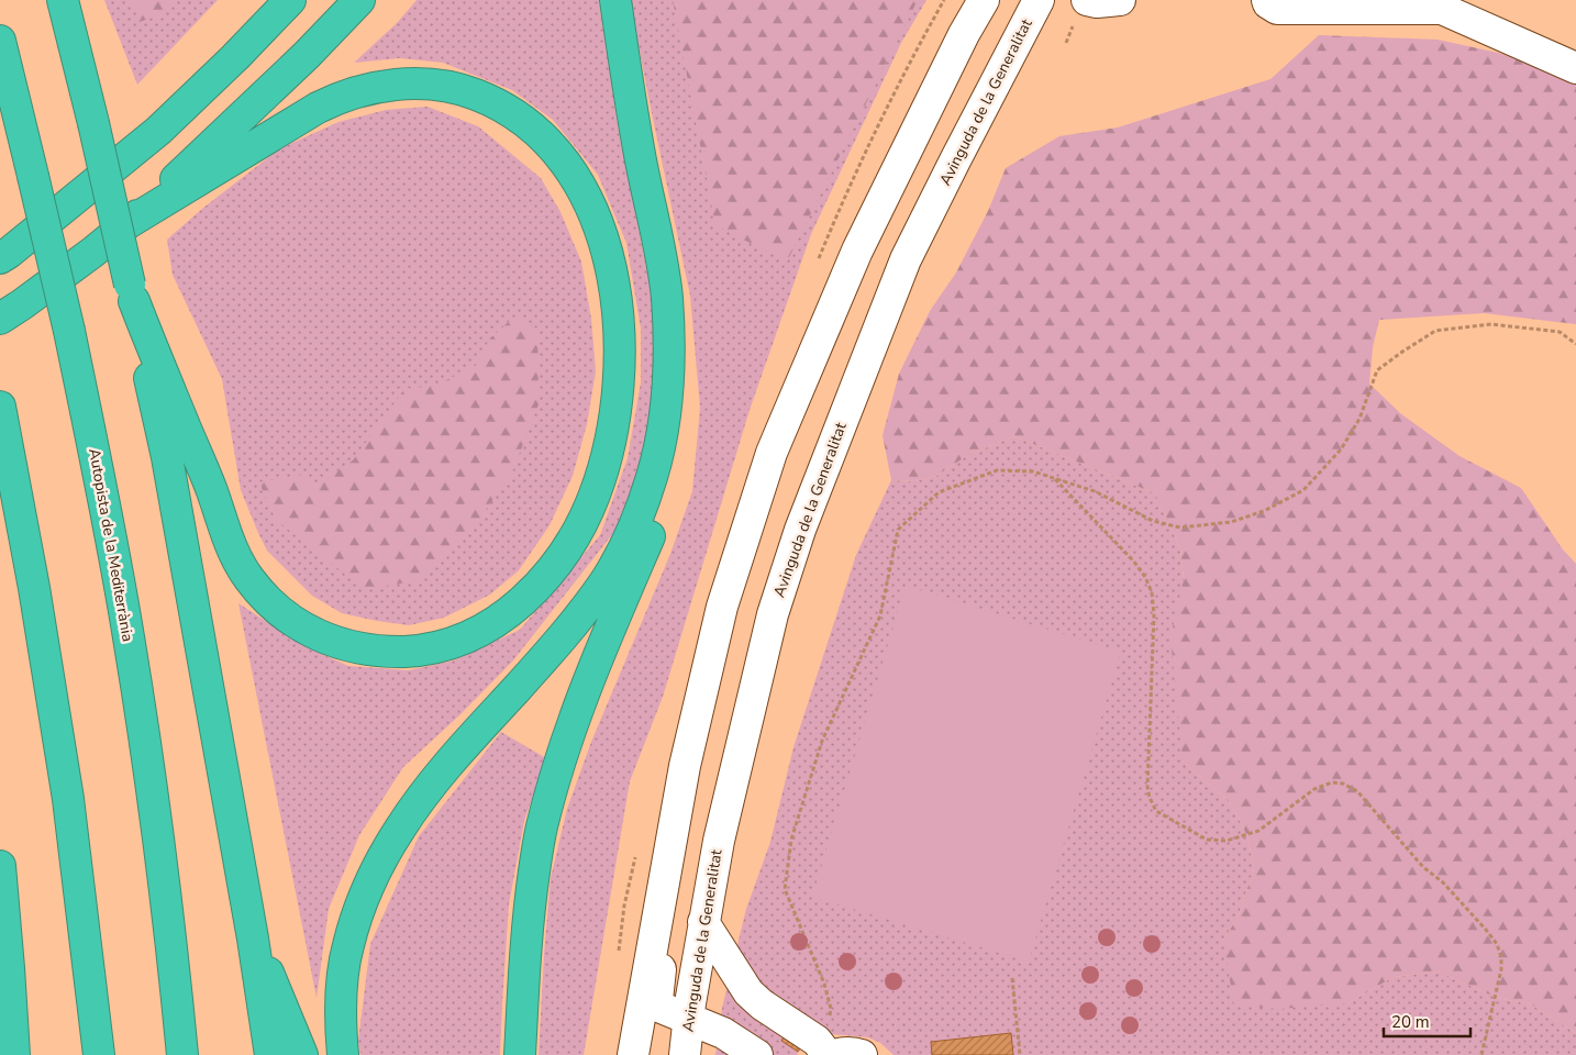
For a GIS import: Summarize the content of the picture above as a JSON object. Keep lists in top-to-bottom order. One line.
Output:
{"streets":{"highway":["Autopista de la Mediterrània"],"street":["Avinguda de la Generalitat"]},"scale_bar":"20 m"}
